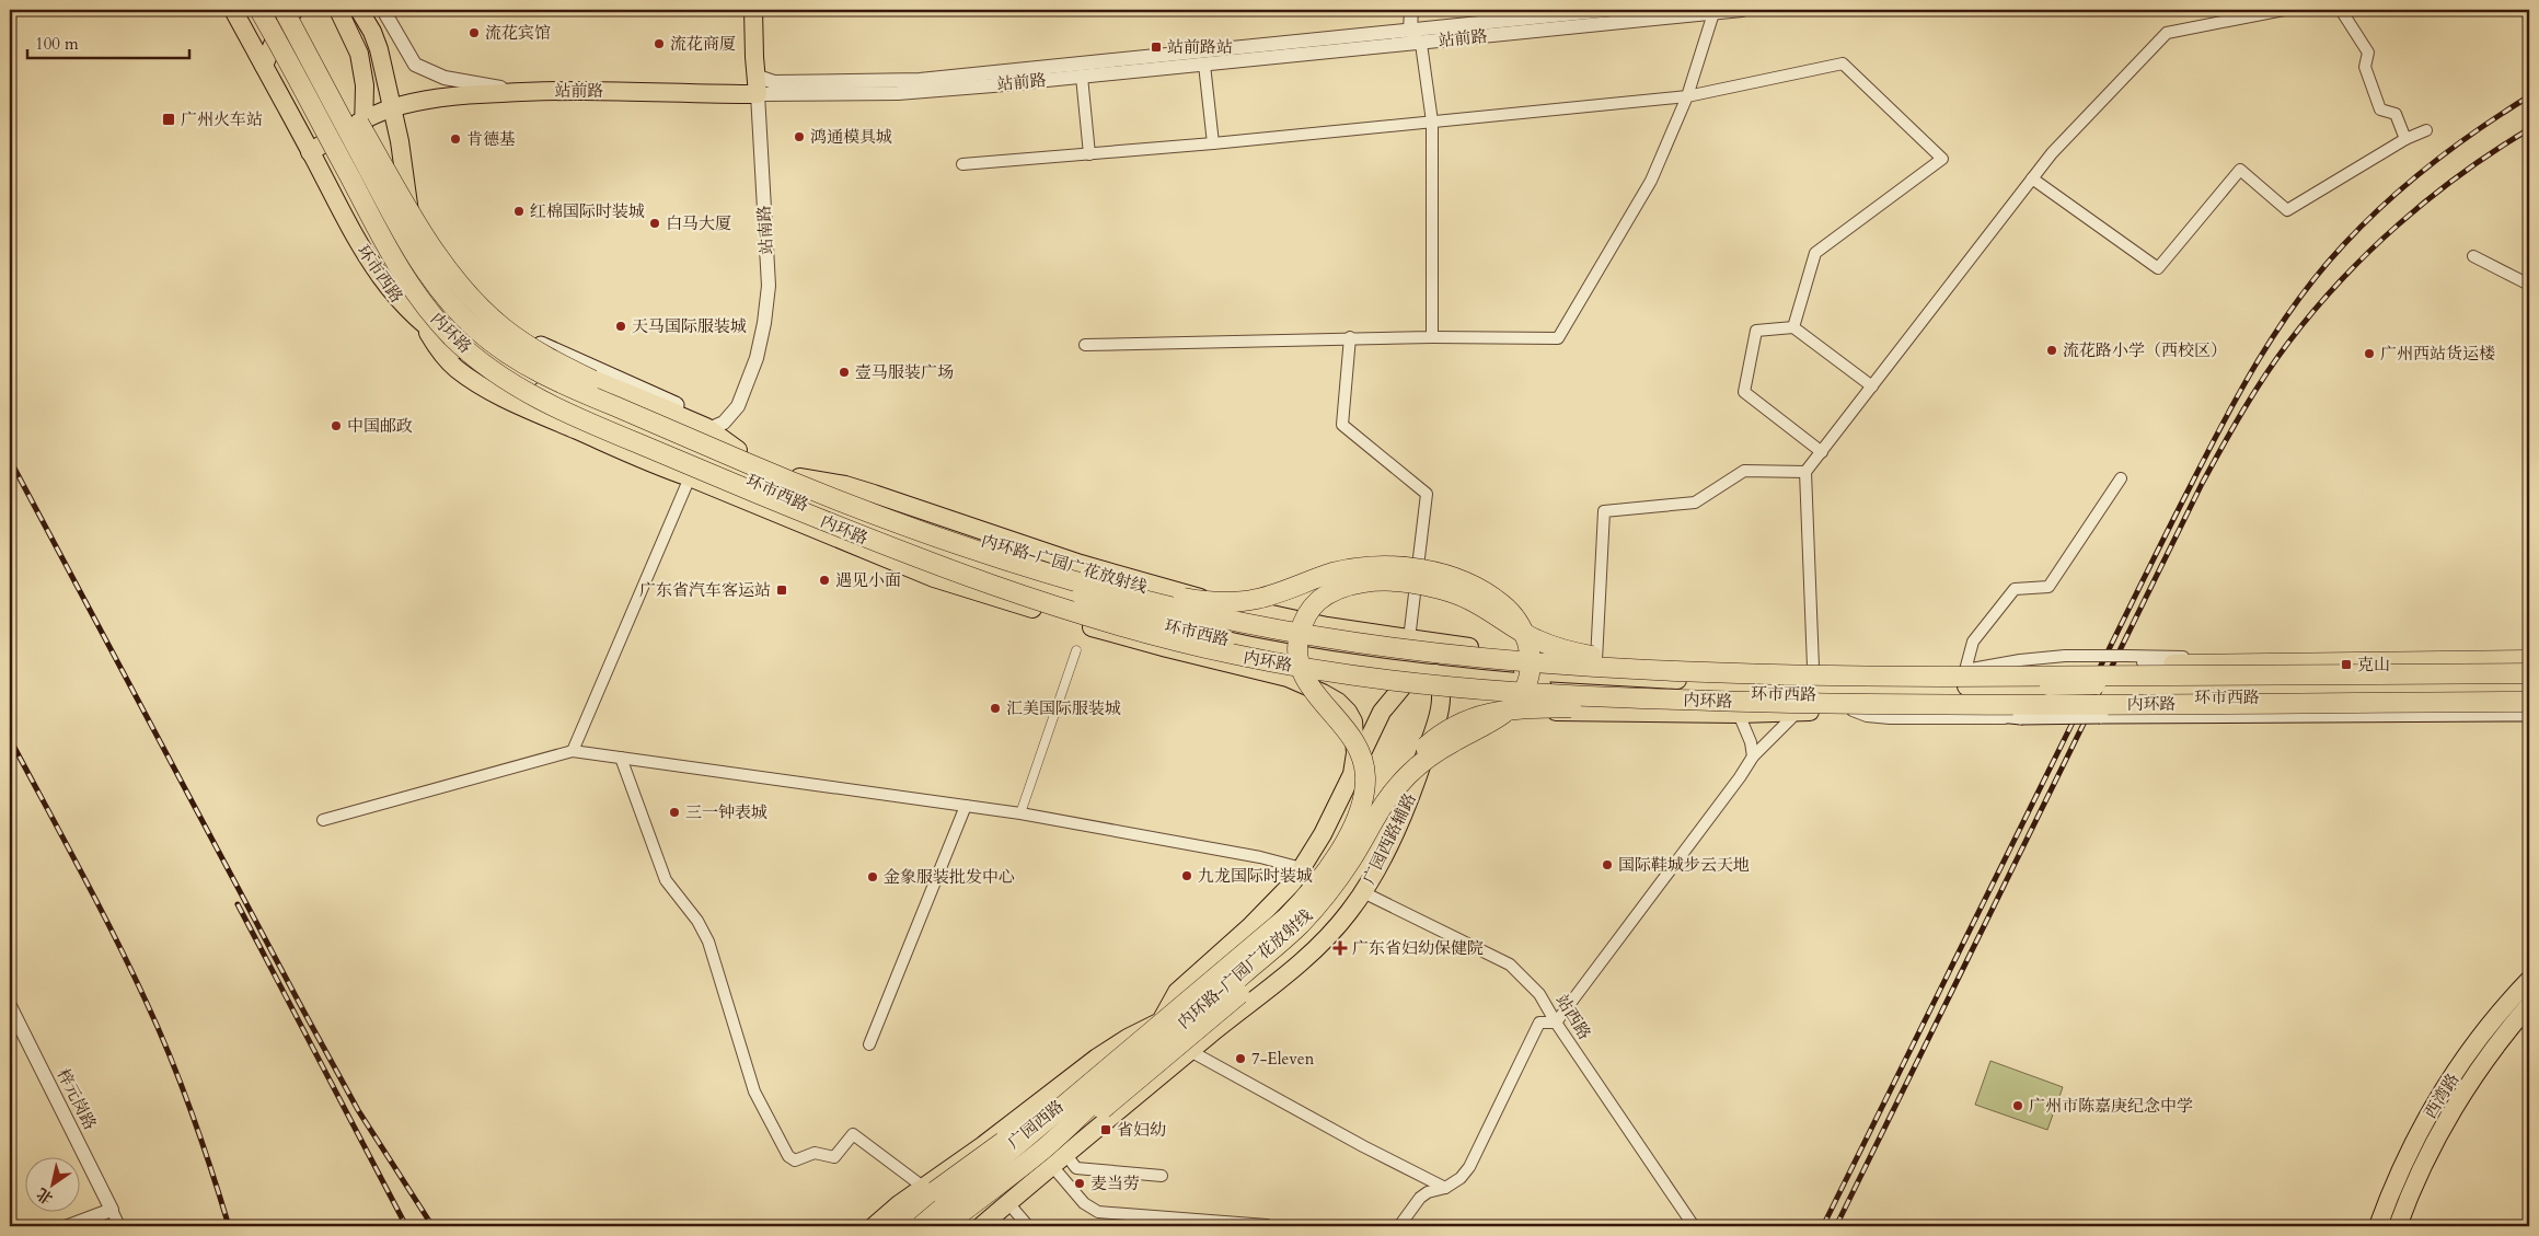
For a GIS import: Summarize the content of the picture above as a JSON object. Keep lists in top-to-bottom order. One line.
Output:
{"streets":{"highway":["内环路","内环路-广园广花放射线"],"main road":["站前路","站南路","环市西路","广园西路辅路","西湾路","广园西路"],"street":["站西路","梓元岗路"]},"crossings":[["站前路","站南路"],["站前路","环市西路"],["环市西路","内环路"],["环市西路","内环路-广园广花放射线"],["环市西路","广园西路辅路"],["内环路","内环路-广园广花放射线"],["内环路","广园西路辅路"],["内环路-广园广花放射线","广园西路"],["广园西路辅路","站西路"],["广园西路辅路","广园西路"]],"places":{"other":["流花宾馆","流花商厦","鸿通模具城","肯德基","红棉国际时装城","白马大厦","天马国际服装城","流花路小学（西校区）","广州西站货运楼","壹马服装广场","中国邮政","遇见小面","汇美国际服装城","三一钟表城","国际鞋城步云天地","九龙国际时装城","金象服装批发中心","7-Eleven","广州市陈嘉庚纪念中学","麦当劳"],"transit":["站前路站","广州火车站","广东省汽车客运站","克山","省妇幼"],"health":["广东省妇幼保健院"]},"scale_bar":"100 m","north":"bottom left"}
